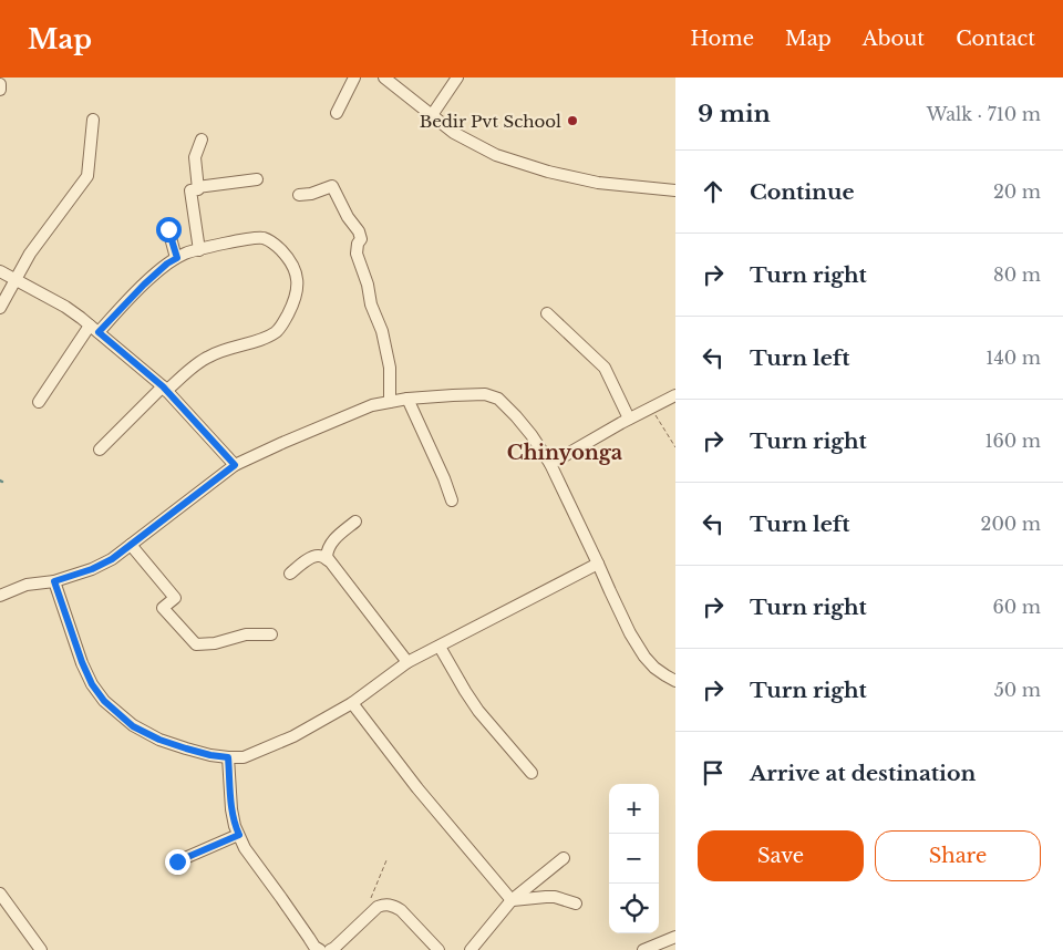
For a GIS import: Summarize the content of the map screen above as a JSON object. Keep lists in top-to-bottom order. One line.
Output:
{"districts":["Chinyonga"],"places":["Bedir Pvt School"],"page":{"header":"Map","nav":["Home","Map","About","Contact"],"heading":["9 min","Walk · 710 m"],"list":[["Continue","20 m"],["Turn right","80 m"],["Turn left","140 m"],["Turn right","160 m"],["Turn left","200 m"],["Turn right","60 m"],["Turn right","50 m"],"Arrive at destination"],"map_buttons":["+","−"],"buttons":["Save","Share"]}}
